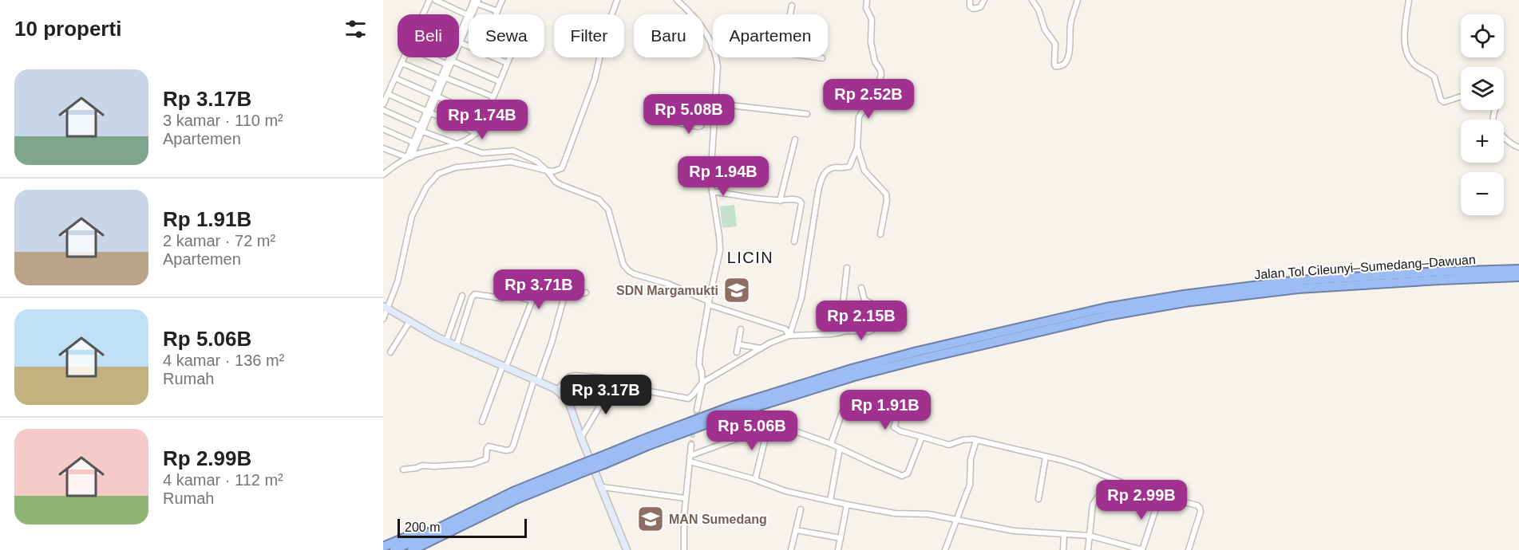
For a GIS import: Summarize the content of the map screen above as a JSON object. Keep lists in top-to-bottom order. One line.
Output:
{"streets":{"highway":["Jalan Tol Cileunyi–Sumedang–Dawuan"]},"districts":["LICIN"],"places":{"school or university":["SDN Margamukti","MAN Sumedang"]},"scale_bar":"200 m","page":{"heading":"10 properti","map_buttons":["+","−"],"chip":["Beli","Sewa","Filter","Baru","Apartemen"],"list":[{"name":"Rp 3.17B","note":"3 kamar · 110 m² · Apartemen"},{"name":"Rp 1.91B","note":"2 kamar · 72 m² · Apartemen"},{"name":"Rp 5.06B","note":"4 kamar · 136 m² · Rumah"},{"name":"Rp 2.99B","note":"4 kamar · 112 m² · Rumah"}],"price":["Rp 2.52B","Rp 5.08B","Rp 1.74B","Rp 1.94B","Rp 3.71B","Rp 2.15B","Rp 3.17B","Rp 1.91B","Rp 5.06B","Rp 2.99B"],"scale":"200 m"}}
